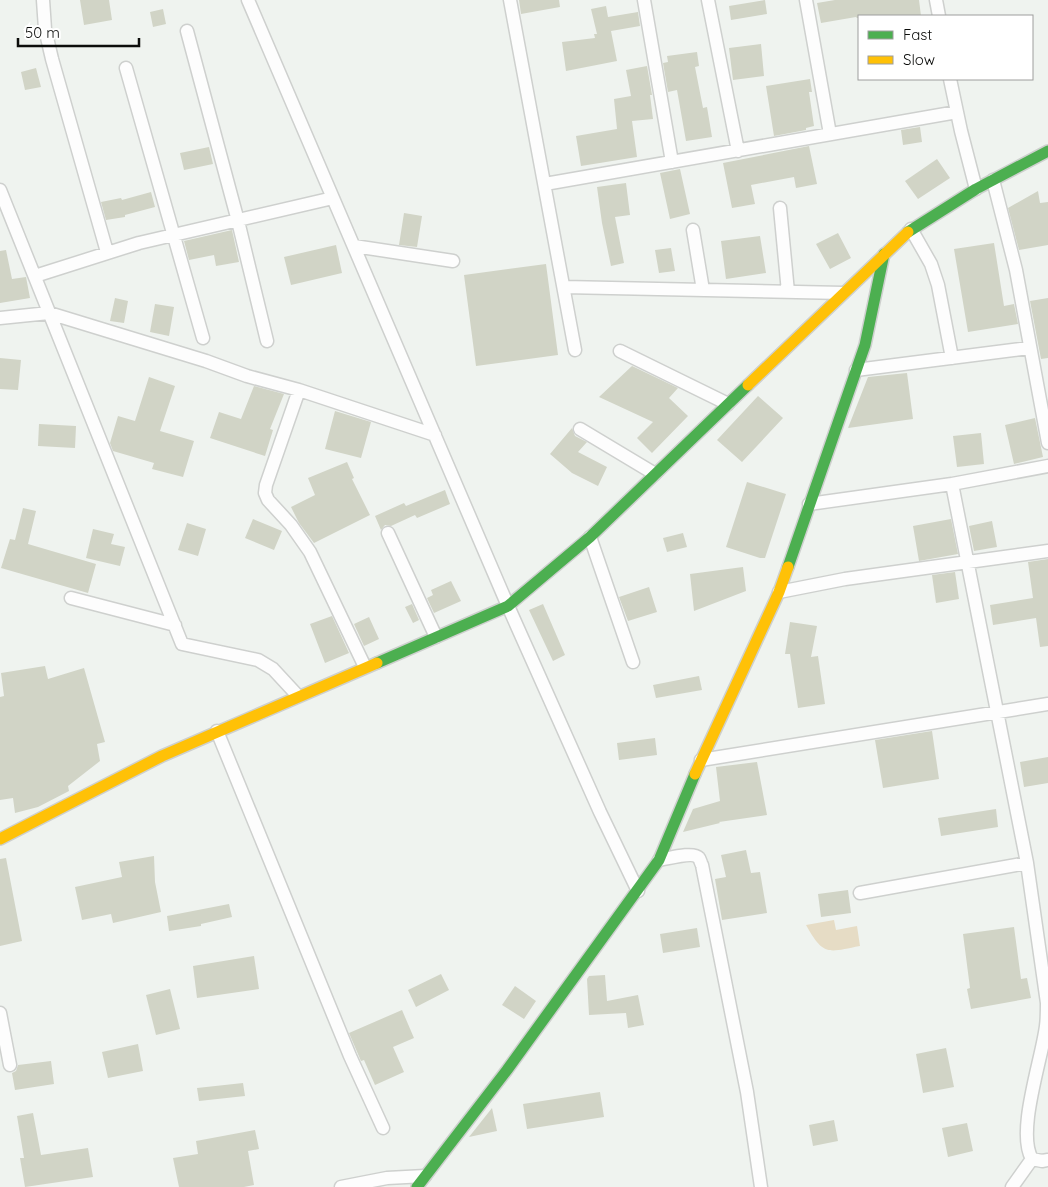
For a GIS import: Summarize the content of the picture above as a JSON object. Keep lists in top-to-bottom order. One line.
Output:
{"legend":["Fast","Slow"],"scale_bar":"50 m"}
